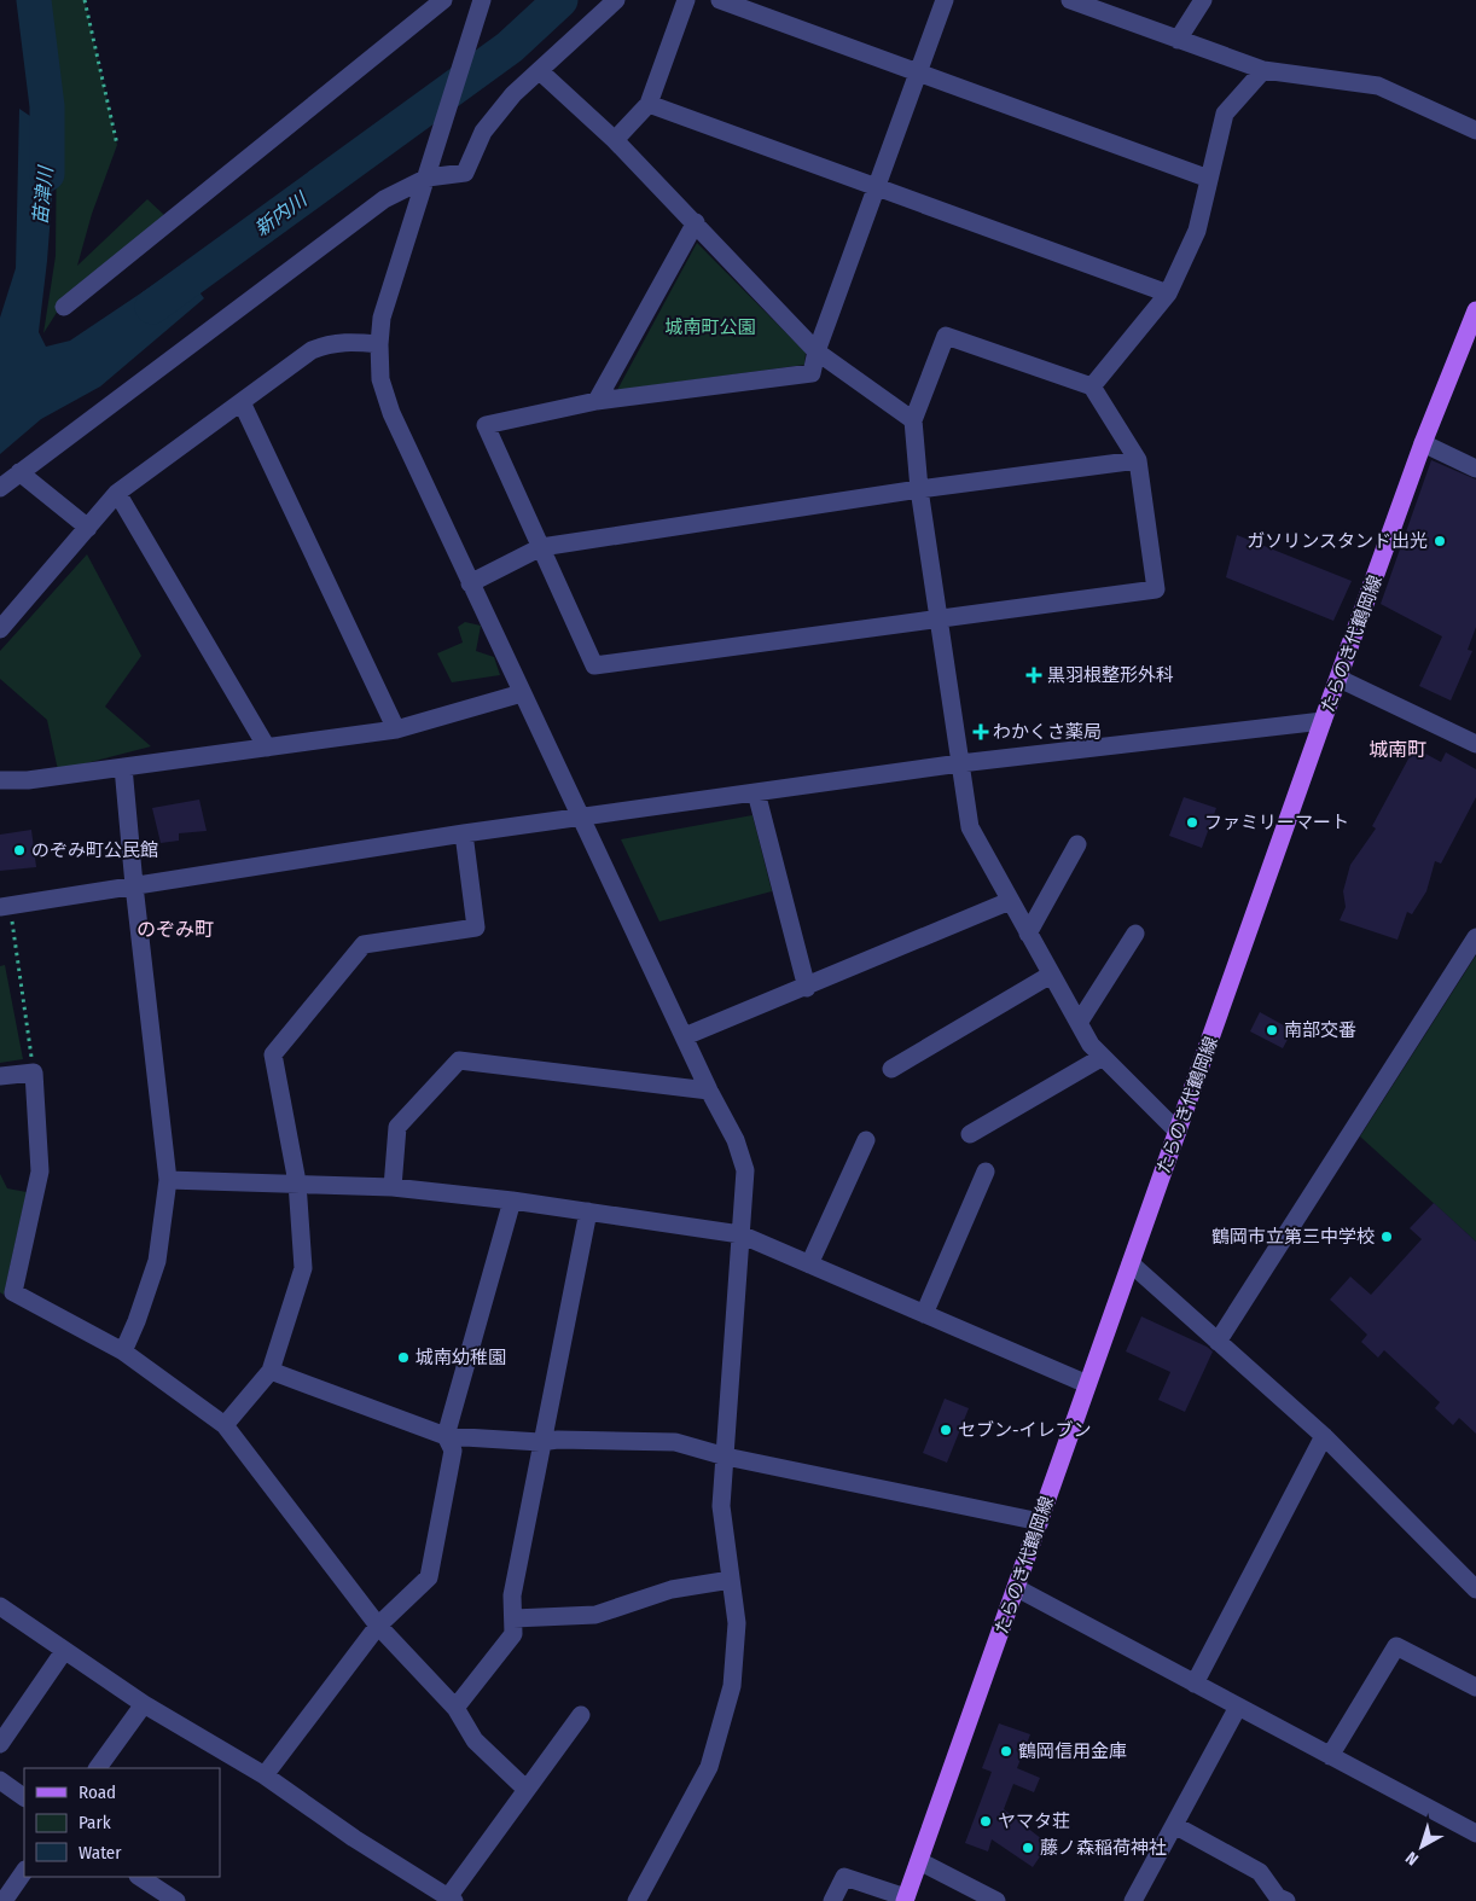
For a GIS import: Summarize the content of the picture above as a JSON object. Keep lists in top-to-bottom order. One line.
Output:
{"streets":{"main road":["たらのき代鶴岡線"]},"districts":["城南町","のぞみ町"],"water":["苗津川","新内川"],"parks":["城南町公園"],"places":{"other":["ガソリンスタンド出光","ファミリーマート","のぞみ町公民館","南部交番","鶴岡市立第三中学校","城南幼稚園","セブン-イレブン","鶴岡信用金庫","ヤマタ荘","藤ノ森稲荷神社"],"health":["黒羽根整形外科","わかくさ薬局"]},"legend":["Road","Park","Water"],"north":"bottom left"}
